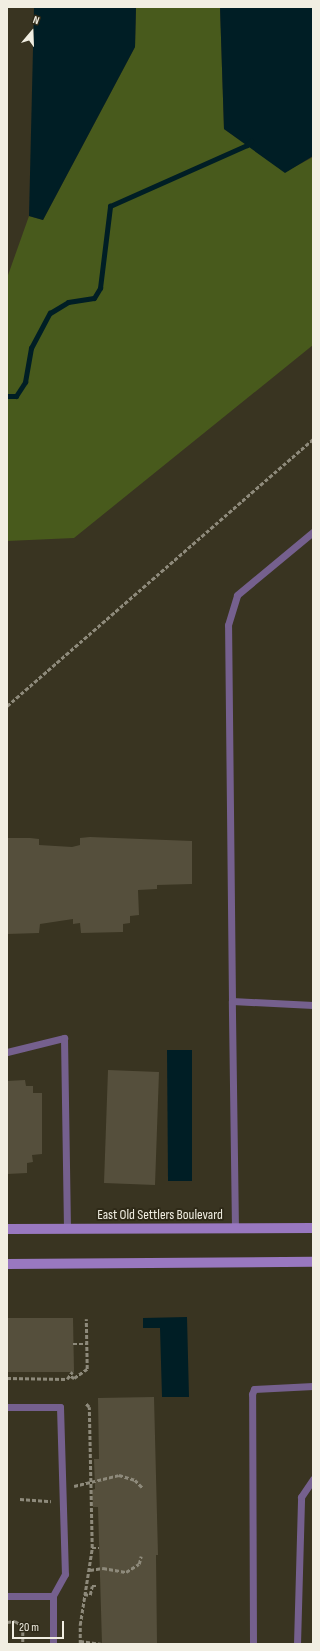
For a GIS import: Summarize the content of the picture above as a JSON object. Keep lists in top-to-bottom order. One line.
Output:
{"streets":{"main road":["East Old Settlers Boulevard"]},"scale_bar":"20 m","north":"top"}
